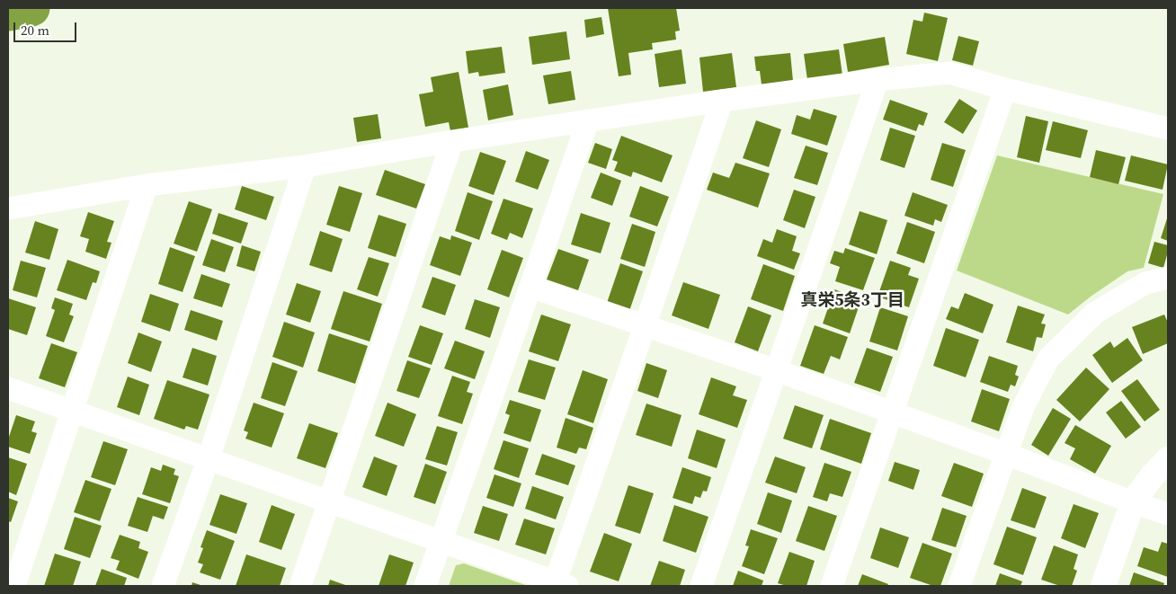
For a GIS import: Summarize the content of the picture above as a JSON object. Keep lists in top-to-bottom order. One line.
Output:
{"districts":["真栄5条3丁目"],"scale_bar":"20 m"}
